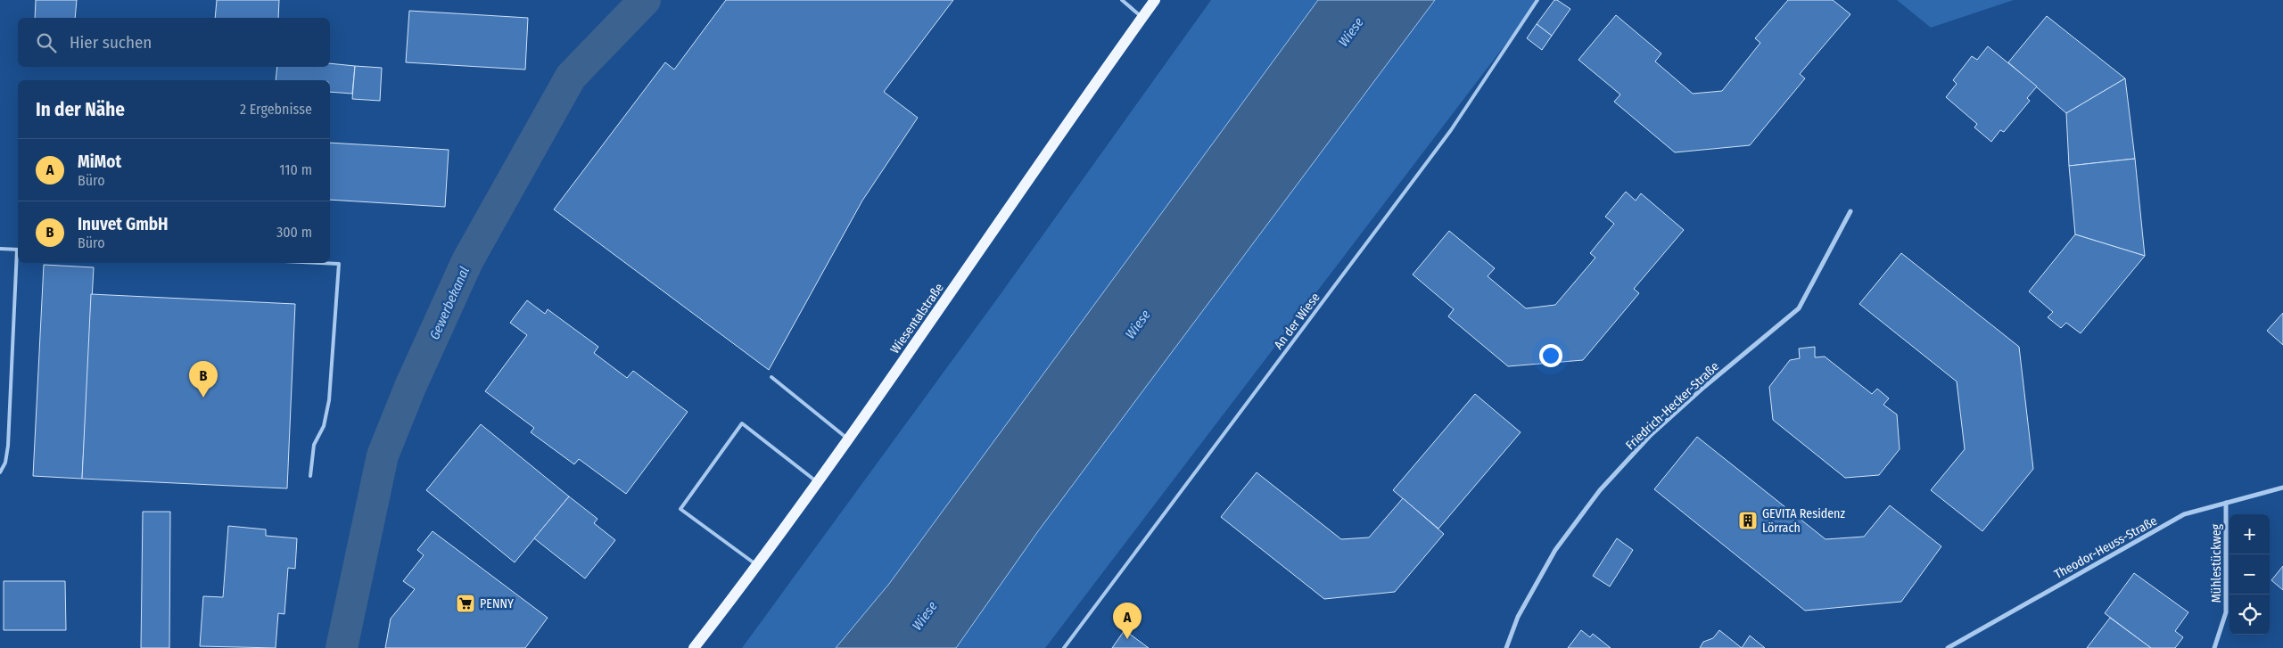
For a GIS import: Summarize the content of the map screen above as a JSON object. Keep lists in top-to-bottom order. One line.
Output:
{"streets":{"main road":["Wiesentalstraße"],"street":["Friedrich-Hecker-Straße","Theodor-Heuss-Straße","Mühlestückweg"],"lane":["An der Wiese"]},"crossings":[["Theodor-Heuss-Straße","Mühlestückweg"]],"water":["Wiese","Gewerbekanal"],"places":{"building":["GEVITA Residenz Lörrach"],"supermarket":["PENNY"]},"page":{"search":"Hier suchen","heading":["In der Nähe","2 Ergebnisse"],"list":[{"mark":"A","name":"MiMot","note":"Büro","value":"110 m"},{"mark":"B","name":"Inuvet GmbH","note":"Büro","value":"300 m"}],"pins":["B","A"],"map_buttons":["+","−"]}}
